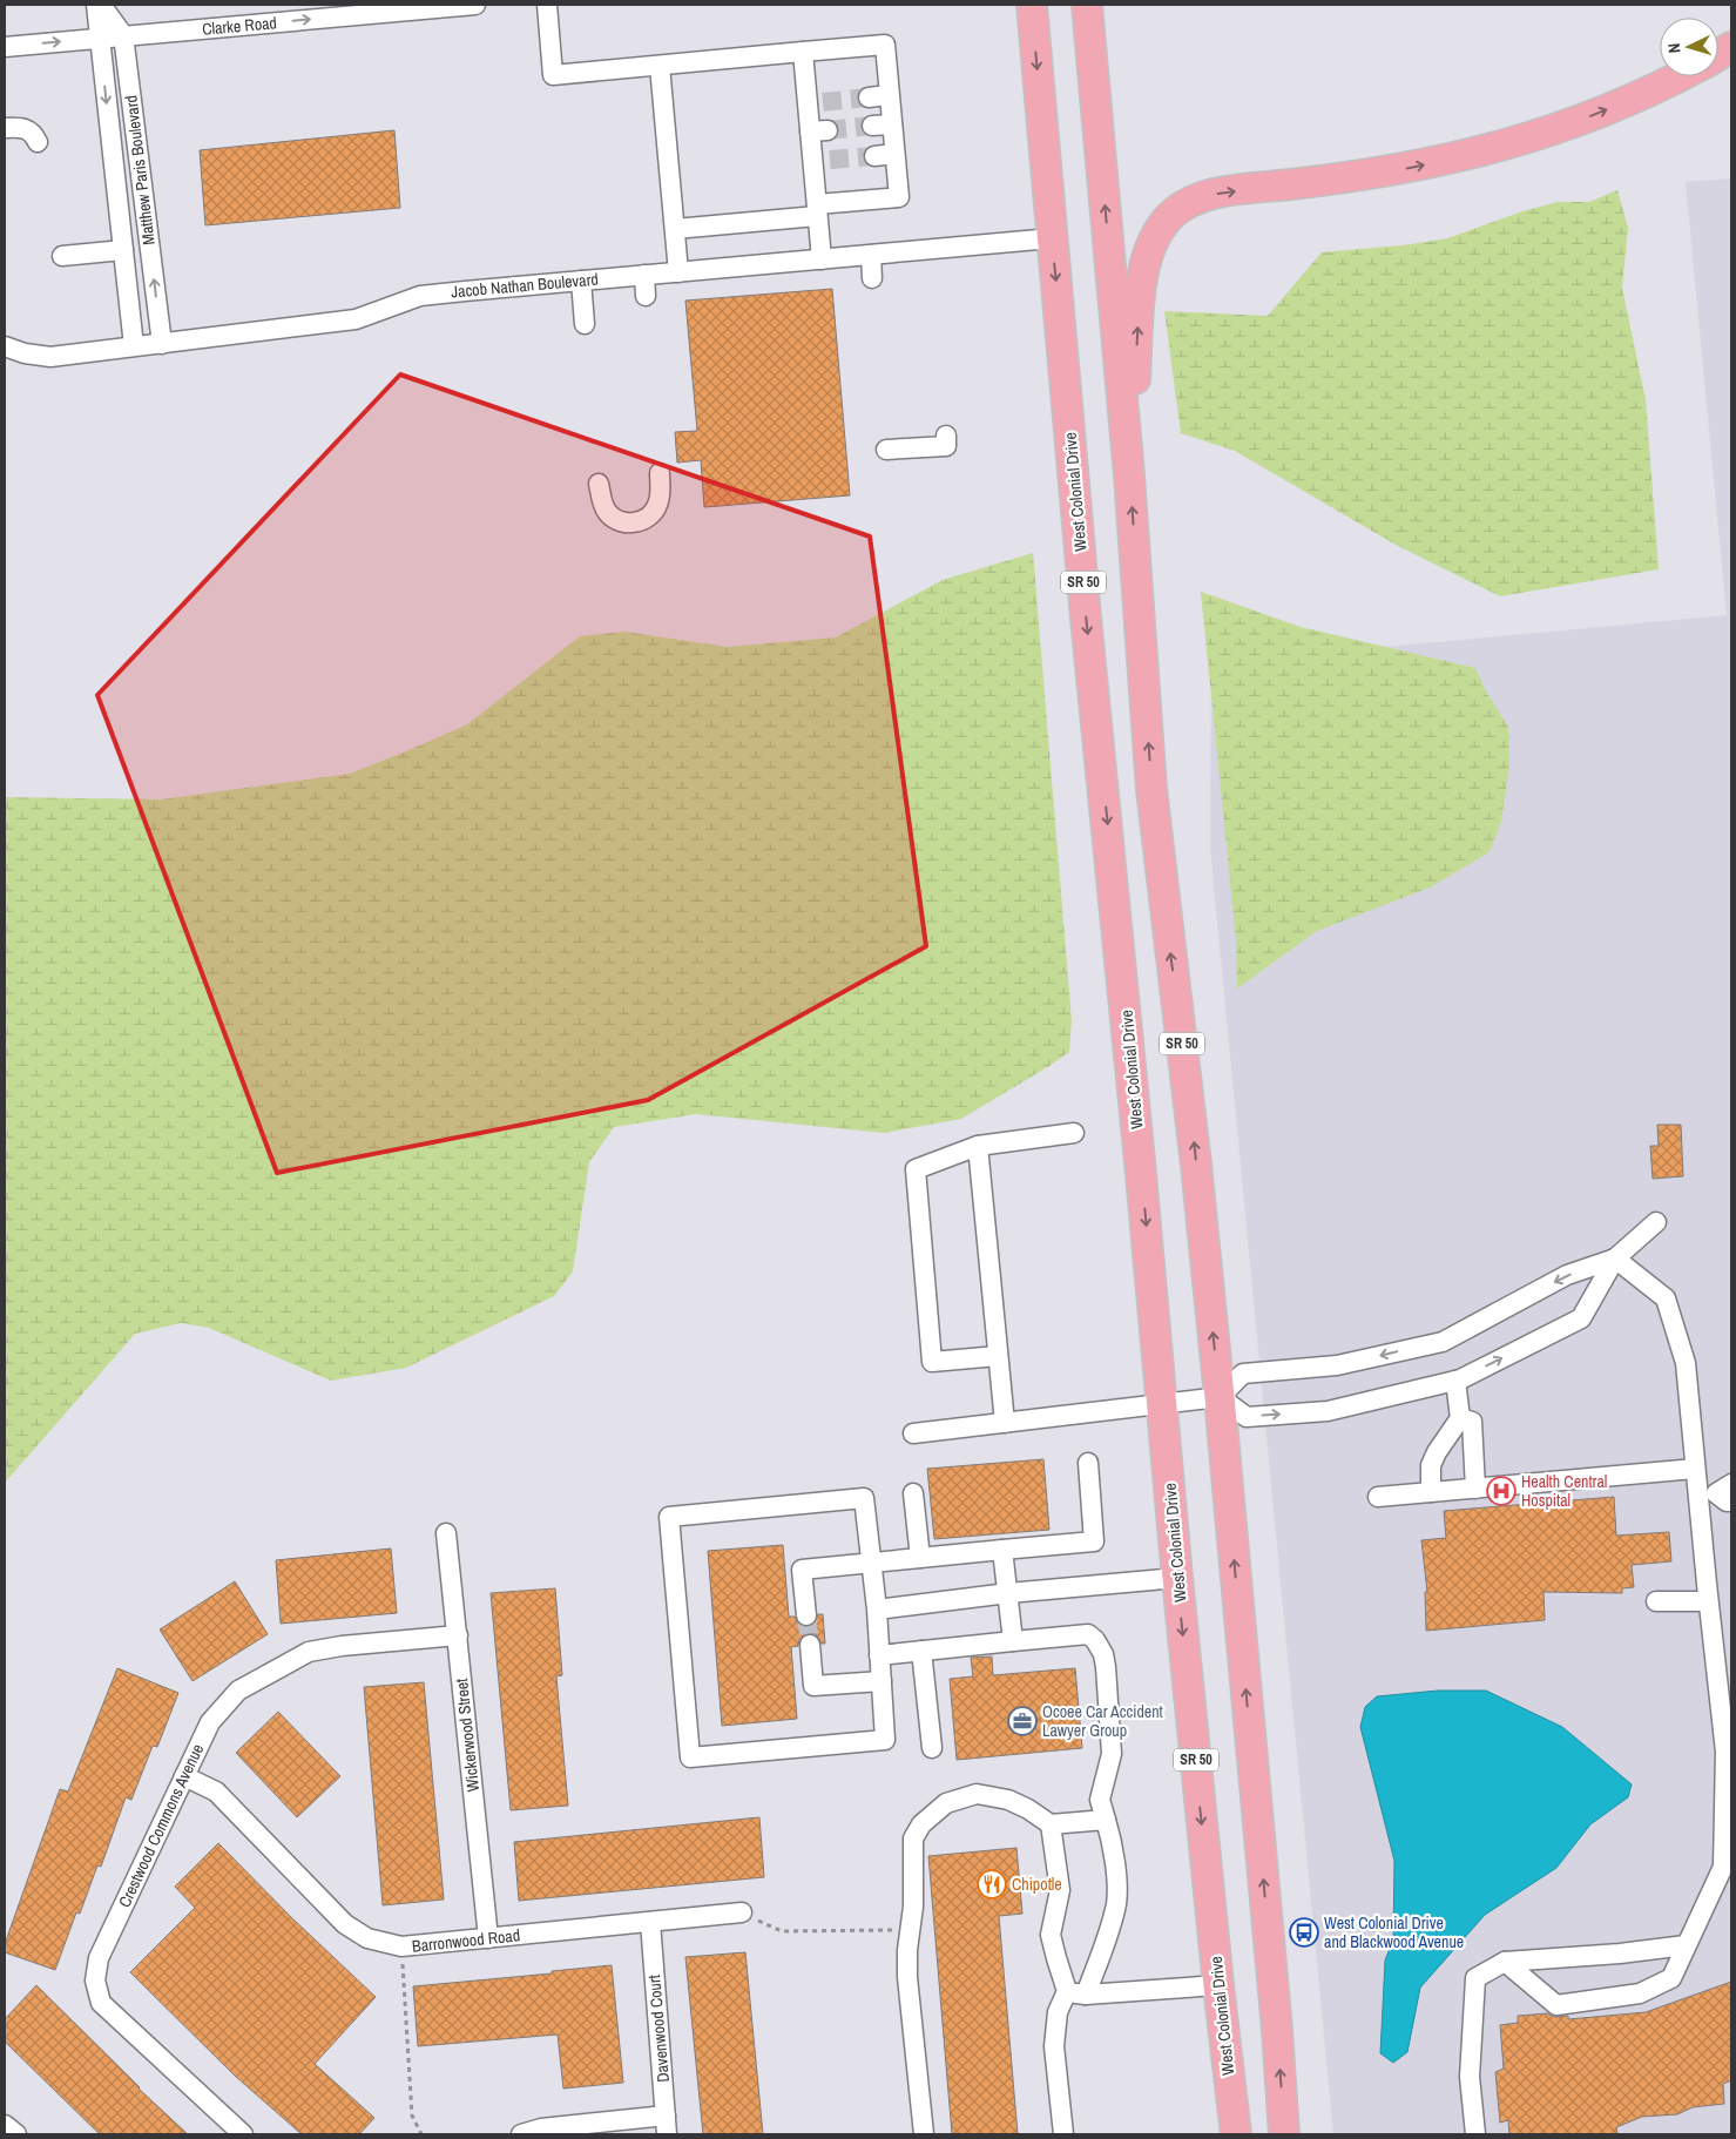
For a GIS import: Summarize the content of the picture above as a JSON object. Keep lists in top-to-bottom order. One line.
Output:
{"streets":{"highway":["West Colonial Drive","SR 50"],"street":["Clarke Road","Matthew Paris Boulevard","Jacob Nathan Boulevard","Wickerwood Street","Crestwood Commons Avenue","Barronwood Road","Davenwood Court"]},"crossings":[["Clarke Road","Matthew Paris Boulevard"],["Matthew Paris Boulevard","Jacob Nathan Boulevard"],["Jacob Nathan Boulevard","West Colonial Drive"],["Wickerwood Street","Crestwood Commons Avenue"],["Wickerwood Street","Barronwood Road"],["Crestwood Commons Avenue","Barronwood Road"],["Barronwood Road","Davenwood Court"]],"one_way":["Clarke Road"],"places":{"hospital":["Health Central Hospital"],"office":["Ocoee Car Accident Lawyer Group"],"restaurant":["Chipotle"],"bus stop":["West Colonial Drive and Blackwood Avenue"]},"north":"left"}
